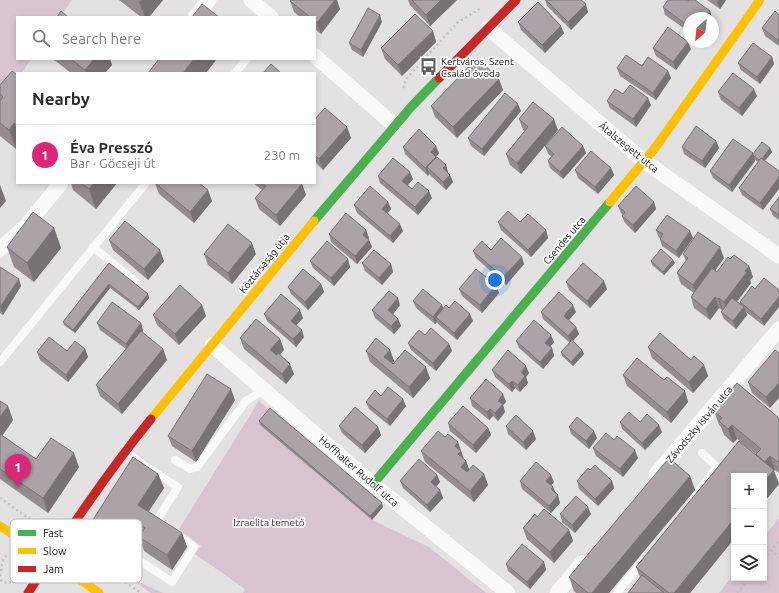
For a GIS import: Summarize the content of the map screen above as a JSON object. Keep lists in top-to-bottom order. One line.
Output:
{"streets":{"street":["Átalszegett utca","Csendes utca","Köztársaság útja","Závodszky István utca","Hoffhalter Rudolf utca"]},"crossings":[["Átalszegett utca","Csendes utca"],["Átalszegett utca","Köztársaság útja"],["Csendes utca","Hoffhalter Rudolf utca"],["Köztársaság útja","Hoffhalter Rudolf utca"]],"parks":["Izraelita temető"],"places":{"bus stop":["Kertváros, Szent Család óvoda"]},"legend":["Fast","Slow","Jam"],"north":"bottom left","page":{"search":"Search here","heading":"Nearby","list":[{"mark":"1","name":"Éva Presszó","note":"Bar · Göcseji út","value":"230 m"}],"pins":"1","map_buttons":["+","−"]}}
